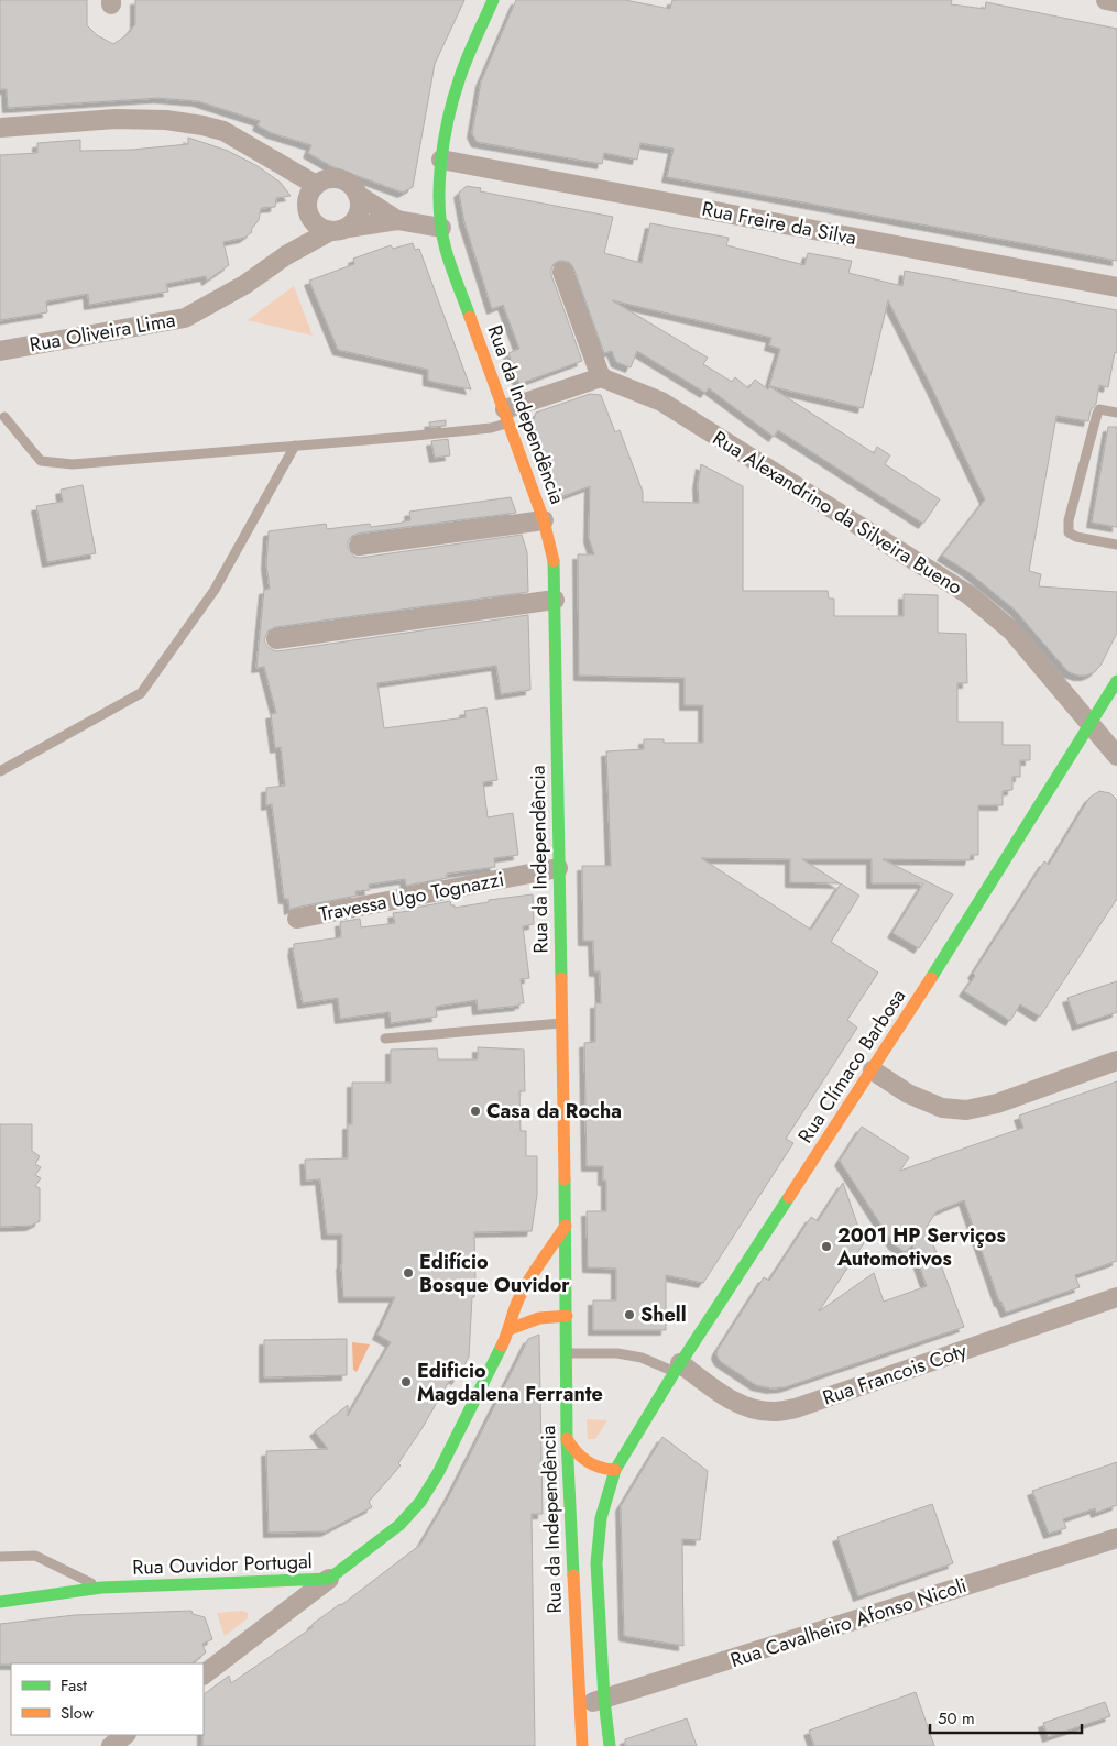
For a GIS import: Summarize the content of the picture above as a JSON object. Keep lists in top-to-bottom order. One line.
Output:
{"streets":{"main road":["Rua da Independência","Rua Clímaco Barbosa","Rua Ouvidor Portugal"],"street":["Rua Freire da Silva","Rua Oliveira Lima","Rua Alexandrino da Silveira Bueno","Travessa Ugo Tognazzi","Rua Francois Coty","Rua Cavalheiro Afonso Nicoli"]},"crossings":[["Rua Freire da Silva","Rua da Independência"],["Rua Oliveira Lima","Rua da Independência"],["Rua da Independência","Travessa Ugo Tognazzi"],["Rua da Independência","Rua Ouvidor Portugal"],["Rua da Independência","Rua Cavalheiro Afonso Nicoli"],["Rua Alexandrino da Silveira Bueno","Rua Clímaco Barbosa"],["Rua Clímaco Barbosa","Rua Francois Coty"]],"places":["Casa da Rocha","2001 HP Serviços Automotivos","Edifício Bosque Ouvidor","Shell","Edificio Magdalena Ferrante"],"legend":["Fast","Slow"],"scale_bar":"50 m"}
